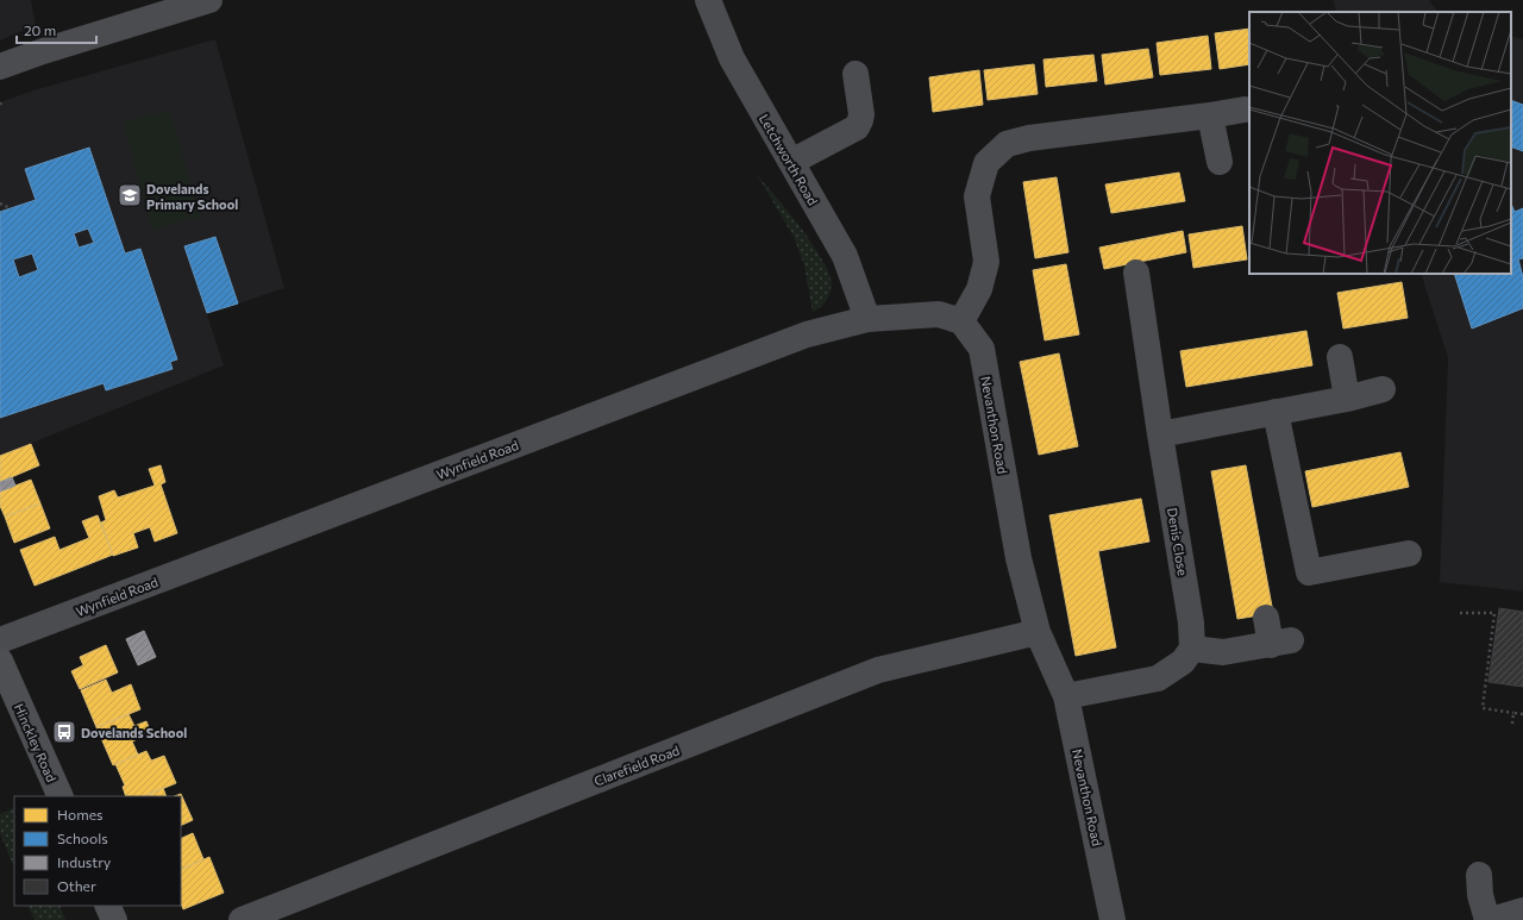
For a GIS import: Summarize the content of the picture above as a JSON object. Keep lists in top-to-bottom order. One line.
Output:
{"streets":{"main road":["Hinckley Road"],"street":["Letchworth Road","Nevanthon Road","Wynfield Road","Denis Close","Clarefield Road"]},"crossings":[["Letchworth Road","Wynfield Road"],["Nevanthon Road","Wynfield Road"],["Nevanthon Road","Clarefield Road"]],"places":{"school or university":["Dovelands Primary School"],"bus stop":["Dovelands School"]},"legend":["Homes","Schools","Industry","Other"],"scale_bar":"20 m"}
